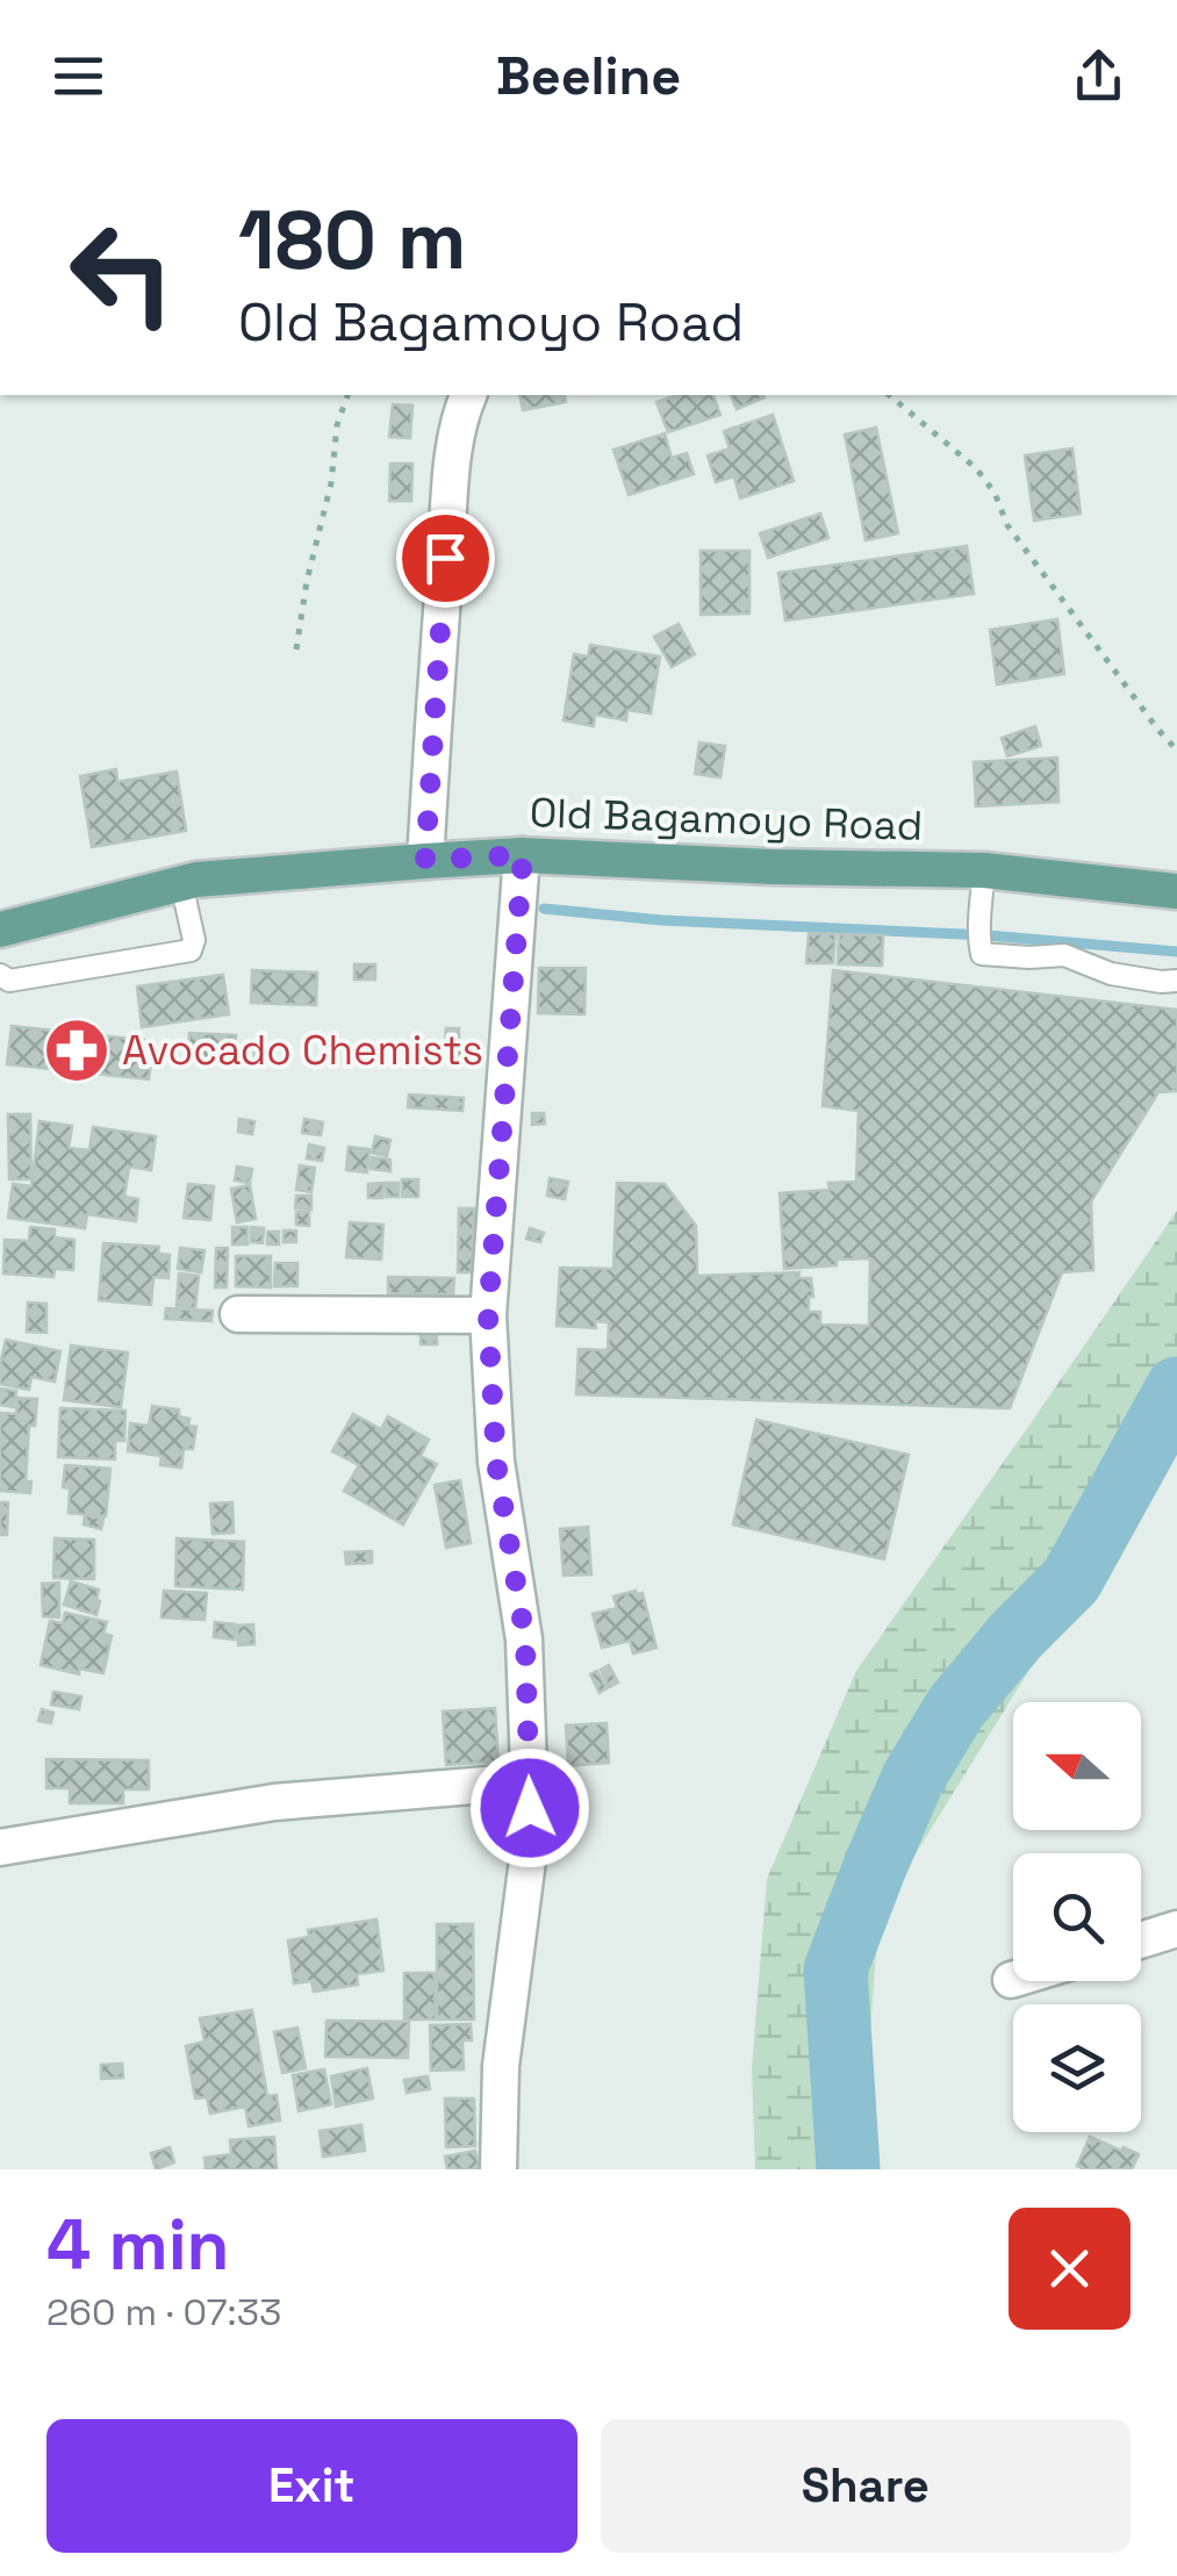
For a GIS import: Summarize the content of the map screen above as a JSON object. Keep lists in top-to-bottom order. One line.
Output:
{"streets":{"main road":["Old Bagamoyo Road"]},"places":{"pharmacy":["Avocado Chemists"]},"north":"left","page":{"header":"Beeline","turn":["180 m","Old Bagamoyo Road"],"heading":["4 min","260 m · 07:33"],"buttons":["Exit","Share"]}}
